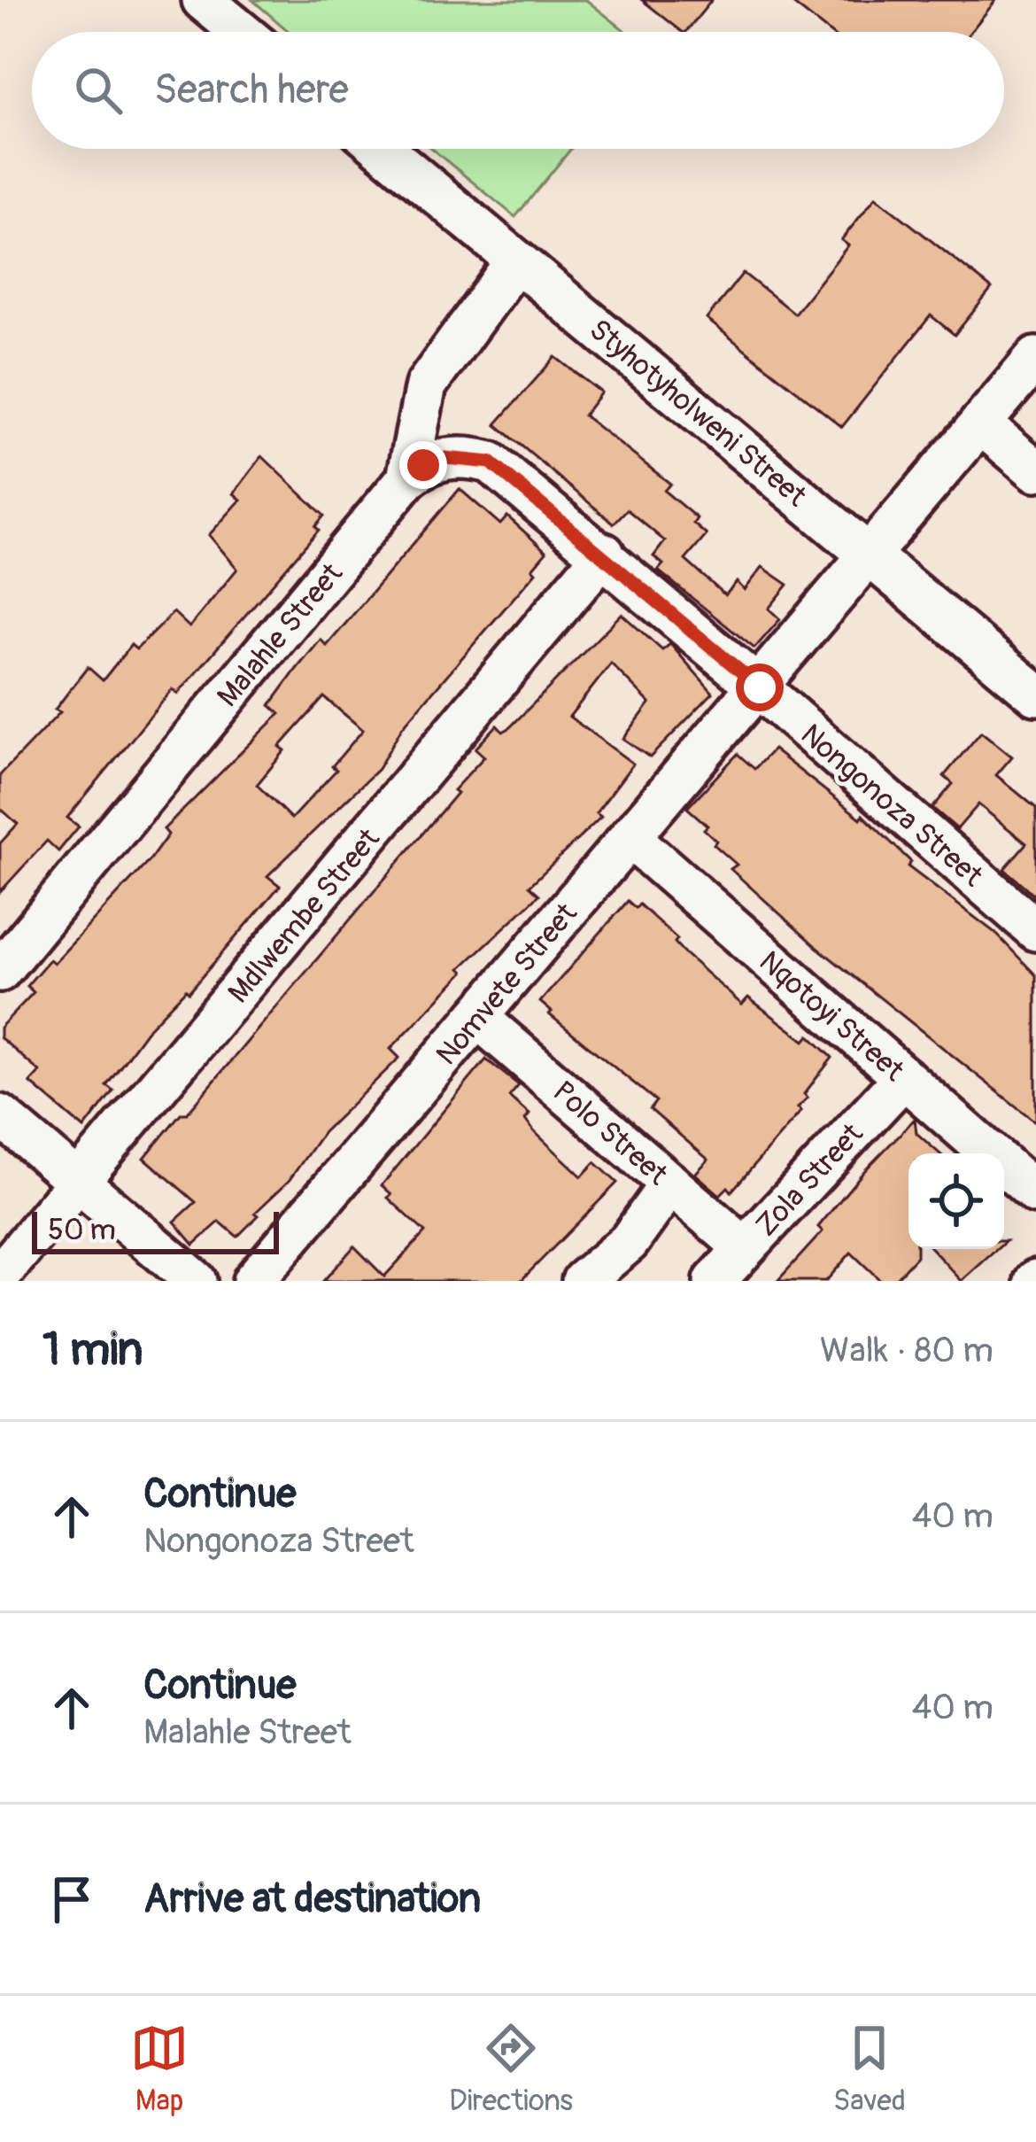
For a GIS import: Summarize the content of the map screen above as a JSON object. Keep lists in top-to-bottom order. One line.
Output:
{"streets":{"street":["Styhotyholweni Street","Malahle Street","Nongonoza Street","Mdlwembe Street","Nomvete Street","Nqotoyi Street","Polo Street","Zola Street"]},"crossings":[["Styhotyholweni Street","Nomvete Street"],["Malahle Street","Nongonoza Street"],["Malahle Street","Mdlwembe Street"],["Nongonoza Street","Mdlwembe Street"],["Nongonoza Street","Nomvete Street"],["Nomvete Street","Nqotoyi Street"],["Nomvete Street","Polo Street"],["Nqotoyi Street","Zola Street"],["Polo Street","Zola Street"]],"scale_bar":"50 m","page":{"search":"Search here","scale":"50 m","heading":["1 min","Walk · 80 m"],"list":[["Continue","Nongonoza Street","40 m"],["Continue","Malahle Street","40 m"],"Arrive at destination"],"nav":["Map","Directions","Saved"]}}
